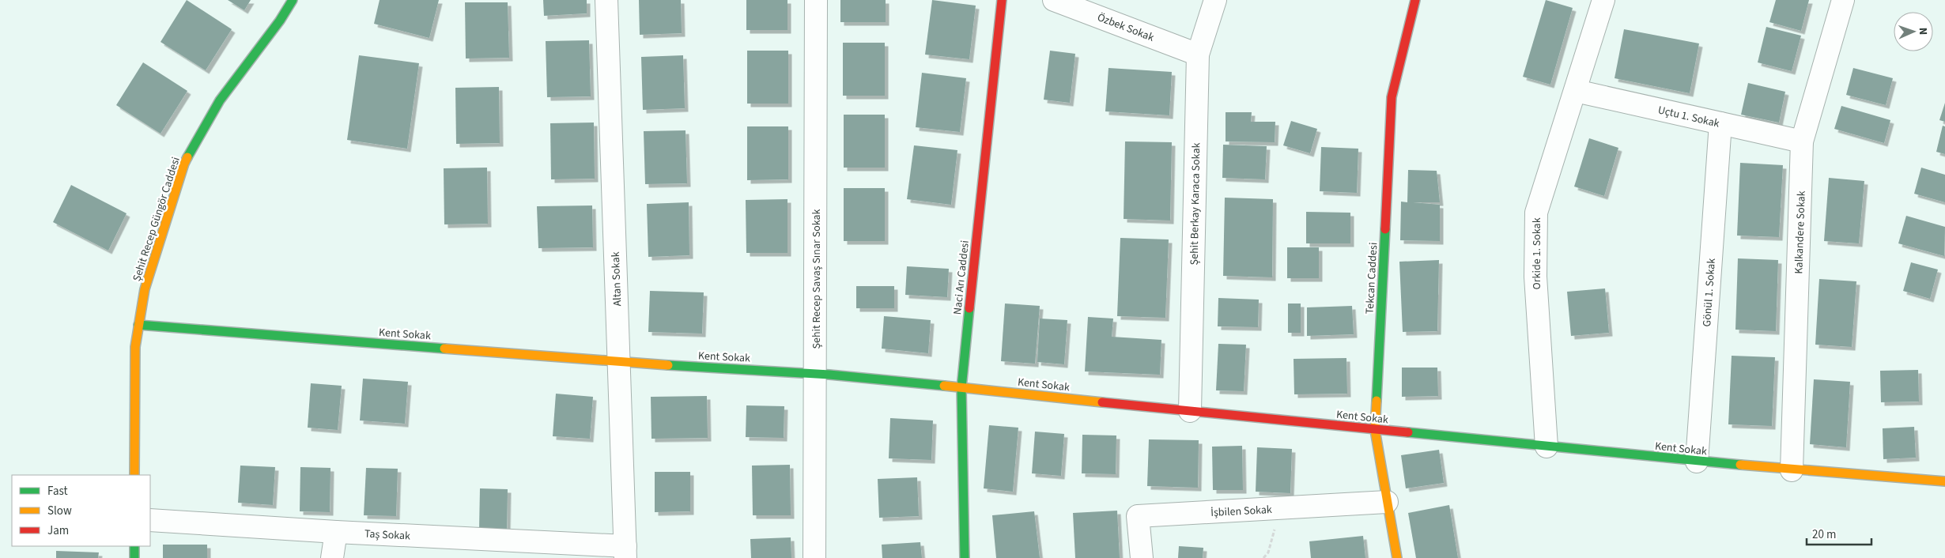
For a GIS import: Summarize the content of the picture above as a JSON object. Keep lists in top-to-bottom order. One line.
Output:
{"streets":{"street":["Özbek Sokak","Uçtu 1. Sokak","Şehit Berkay Karaca Sokak","Şehit Recep Güngör Caddesi","Kalkandere Sokak","Orkide 1. Sokak","Naci Arı Caddesi","Tekcan Caddesi","Altan Sokak","Şehit Recep Savaş Sınar Sokak","Gönül 1. Sokak","Kent Sokak","İşbilen Sokak","Taş Sokak"]},"crossings":[["Özbek Sokak","Şehit Berkay Karaca Sokak"],["Uçtu 1. Sokak","Kalkandere Sokak"],["Uçtu 1. Sokak","Orkide 1. Sokak"],["Uçtu 1. Sokak","Gönül 1. Sokak"],["Şehit Berkay Karaca Sokak","Kent Sokak"],["Şehit Recep Güngör Caddesi","Kent Sokak"],["Kalkandere Sokak","Kent Sokak"],["Orkide 1. Sokak","Kent Sokak"],["Naci Arı Caddesi","Kent Sokak"],["Tekcan Caddesi","Kent Sokak"],["Tekcan Caddesi","İşbilen Sokak"],["Altan Sokak","Kent Sokak"],["Altan Sokak","Taş Sokak"],["Şehit Recep Savaş Sınar Sokak","Kent Sokak"],["Gönül 1. Sokak","Kent Sokak"]],"legend":["Fast","Slow","Jam"],"scale_bar":"20 m","north":"right"}
